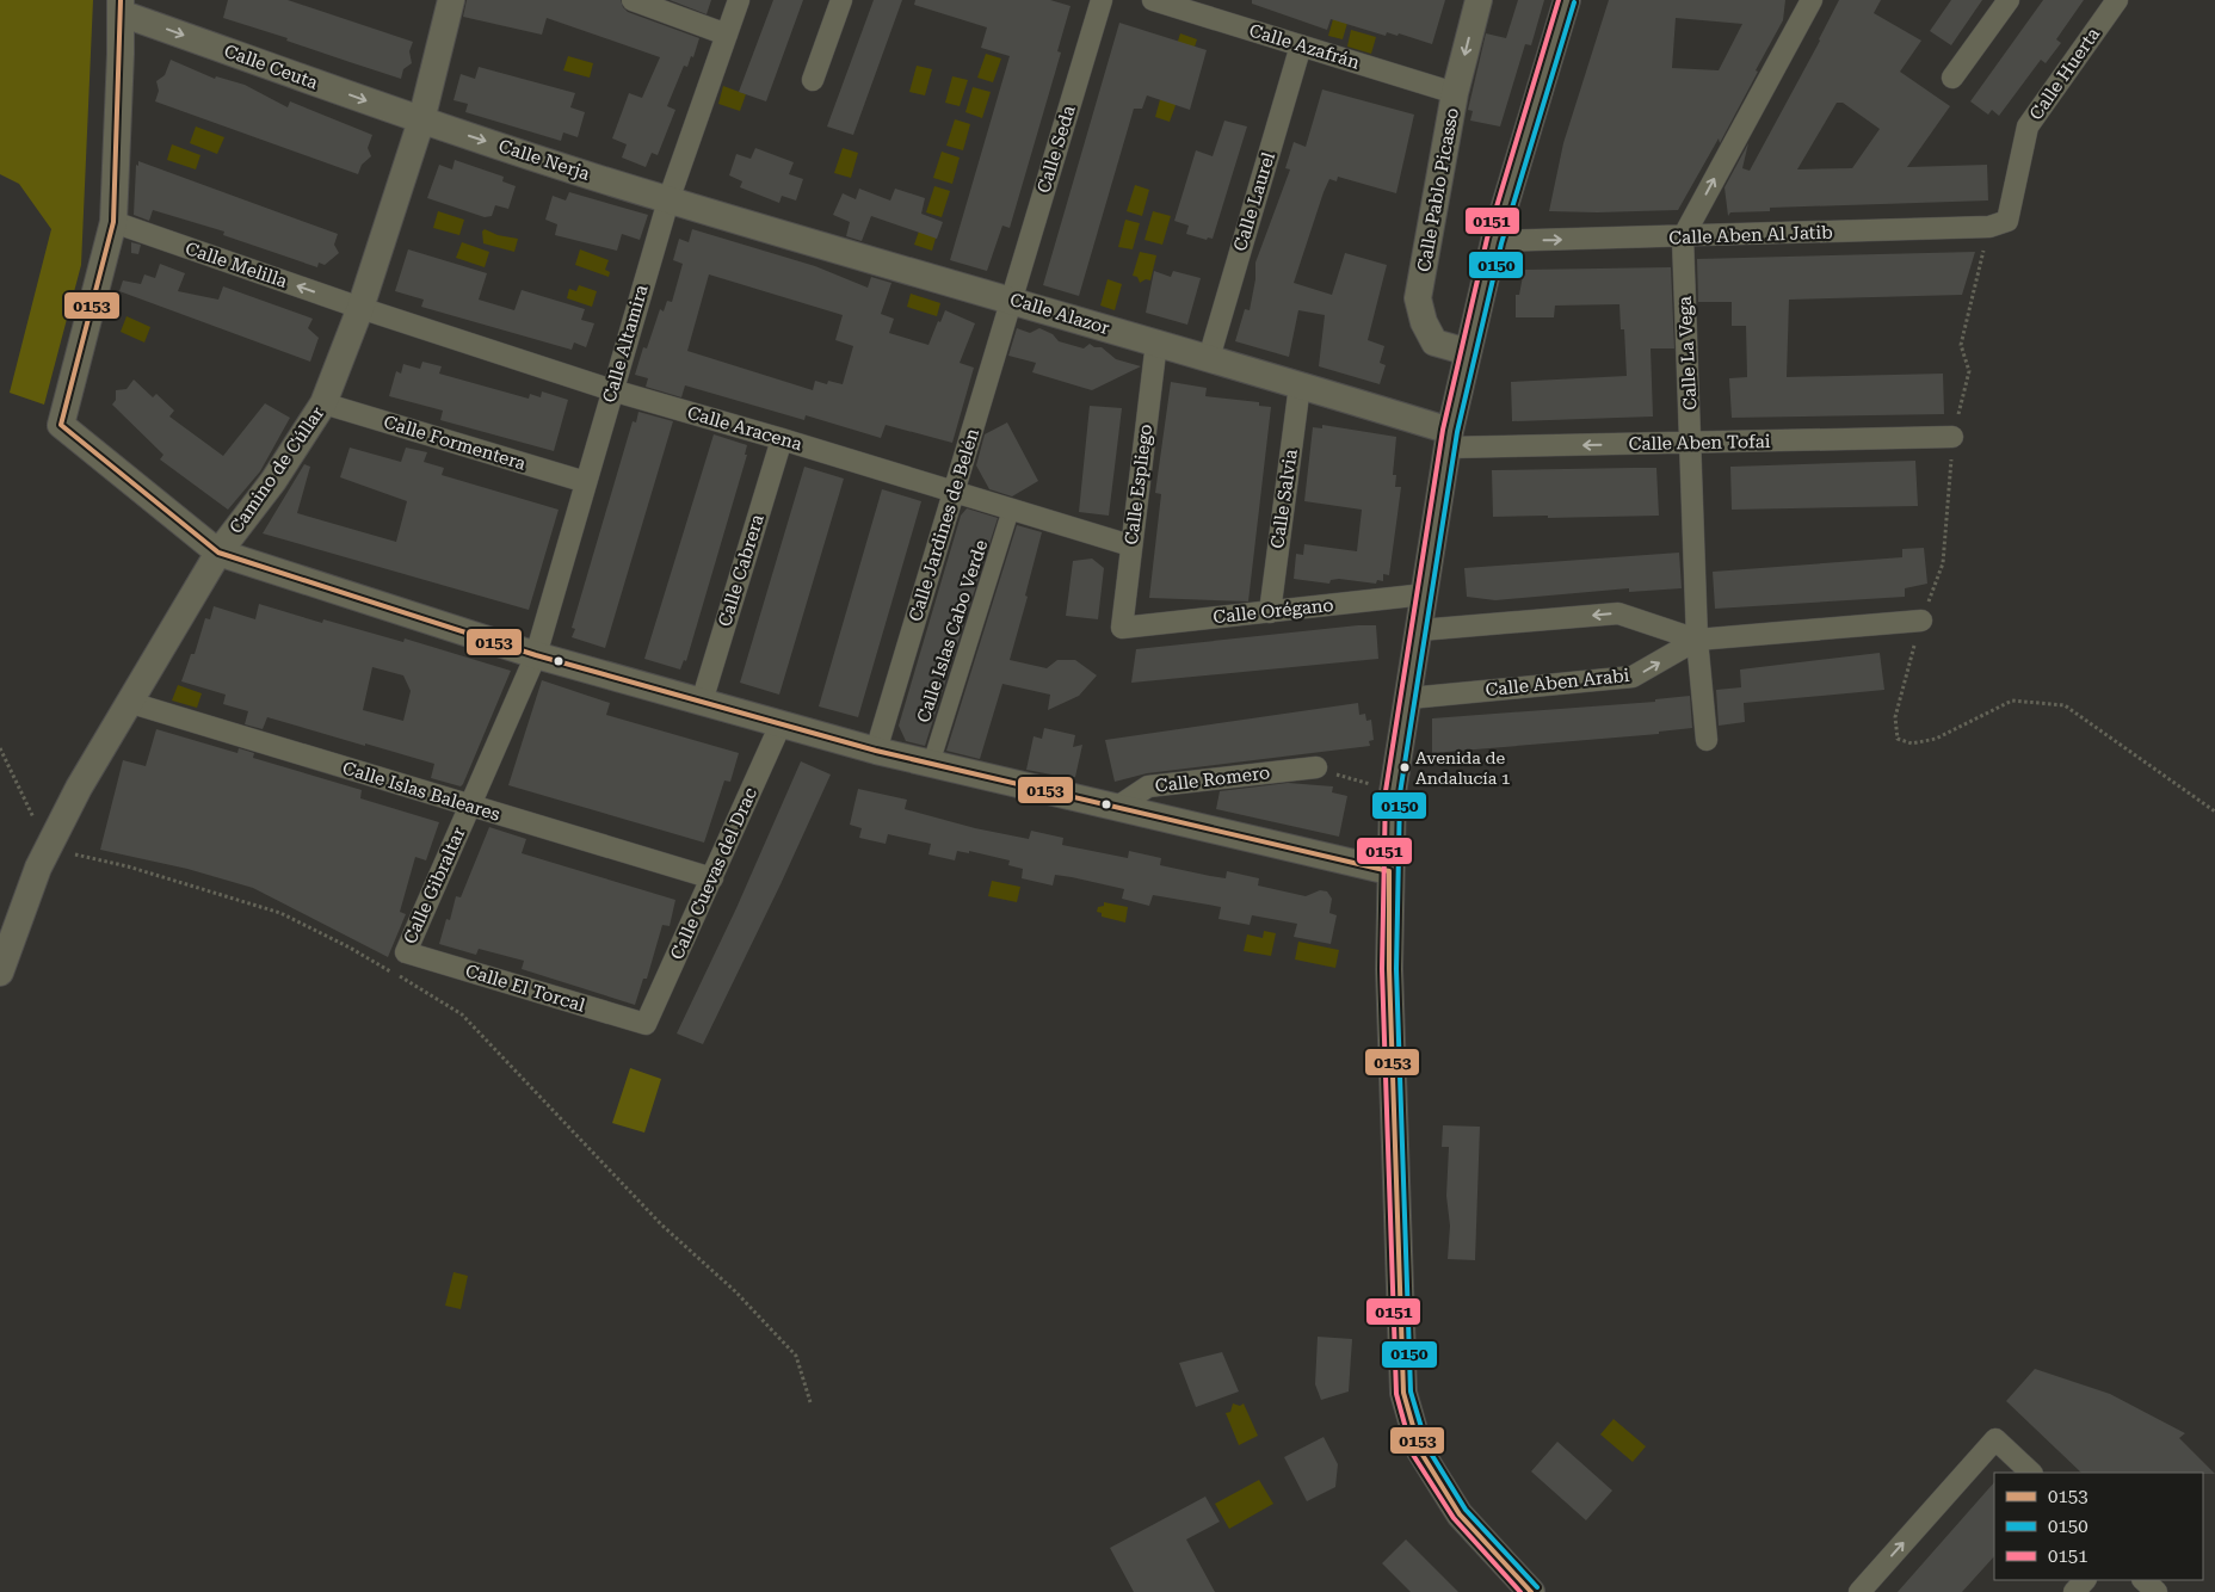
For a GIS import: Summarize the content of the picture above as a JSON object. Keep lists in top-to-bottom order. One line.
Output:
{"streets":{"street":["Calle Azafrán","Calle Ceuta","Calle Huerta","Calle Seda","Calle Nerja","Calle Pablo Picasso","Calle Laurel","Calle Aben Al Jatib","Calle Melilla","Calle Alazor","Calle Altamira","Calle La Vega","Calle Aracena","Calle Formentera","Calle Aben Tofai","Camino de Cúllar","Calle Espliego","Calle Salvia","Calle Jardines de Belén","Calle Cabrera","Calle Orégano","Calle Islas Cabo Verde","Calle Aben Arabi","Calle Romero","Calle Islas Baleares","Calle Cuevas del Drac","Calle Gibraltar","Calle El Torcal"]},"crossings":[["Calle Azafrán","Calle Pablo Picasso"],["Calle Azafrán","Calle Laurel"],["Calle Ceuta","Calle Nerja"],["Calle Ceuta","Camino de Cúllar"],["Calle Huerta","Calle Aben Al Jatib"],["Calle Seda","Calle Alazor"],["Calle Seda","Calle Jardines de Belén"],["Calle Nerja","Calle Alazor"],["Calle Nerja","Calle Altamira"],["Calle Nerja","Camino de Cúllar"],["Calle Laurel","Calle Alazor"],["Calle Aben Al Jatib","Calle La Vega"],["Calle Melilla","Calle Aracena"],["Calle Melilla","Camino de Cúllar"],["Calle Alazor","Calle Altamira"],["Calle Alazor","Calle Aben Tofai"],["Calle Alazor","Calle Espliego"],["Calle Alazor","Calle Salvia"],["Calle Alazor","Calle Jardines de Belén"],["Calle Altamira","Calle Aracena"],["Calle Altamira","Calle Formentera"],["Calle Altamira","Calle Romero"],["Calle Altamira","Calle Gibraltar"],["Calle La Vega","Calle Aben Tofai"],["Calle La Vega","Calle Aben Arabi"],["Calle Aracena","Camino de Cúllar"],["Calle Aracena","Calle Espliego"],["Calle Aracena","Calle Jardines de Belén"],["Calle Aracena","Calle Cabrera"],["Calle Aracena","Calle Islas Cabo Verde"],["Calle Formentera","Camino de Cúllar"],["Camino de Cúllar","Calle Romero"],["Camino de Cúllar","Calle Islas Baleares"],["Calle Espliego","Calle Orégano"],["Calle Salvia","Calle Orégano"],["Calle Jardines de Belén","Calle Romero"],["Calle Cabrera","Calle Romero"],["Calle Islas Cabo Verde","Calle Romero"],["Calle Romero","Calle Cuevas del Drac"],["Calle Romero","Calle Gibraltar"],["Calle Islas Baleares","Calle Cuevas del Drac"],["Calle Islas Baleares","Calle Gibraltar"],["Calle Cuevas del Drac","Calle El Torcal"],["Calle Gibraltar","Calle El Torcal"]],"one_way":["Calle Ceuta","Calle Aben Al Jatib","Calle Melilla","Calle Aben Tofai"],"places":["Avenida de Andalucía 1"],"lines":["transit line 0153","transit line 0151","transit line 0150"],"legend":["0153","0150","0151"]}
